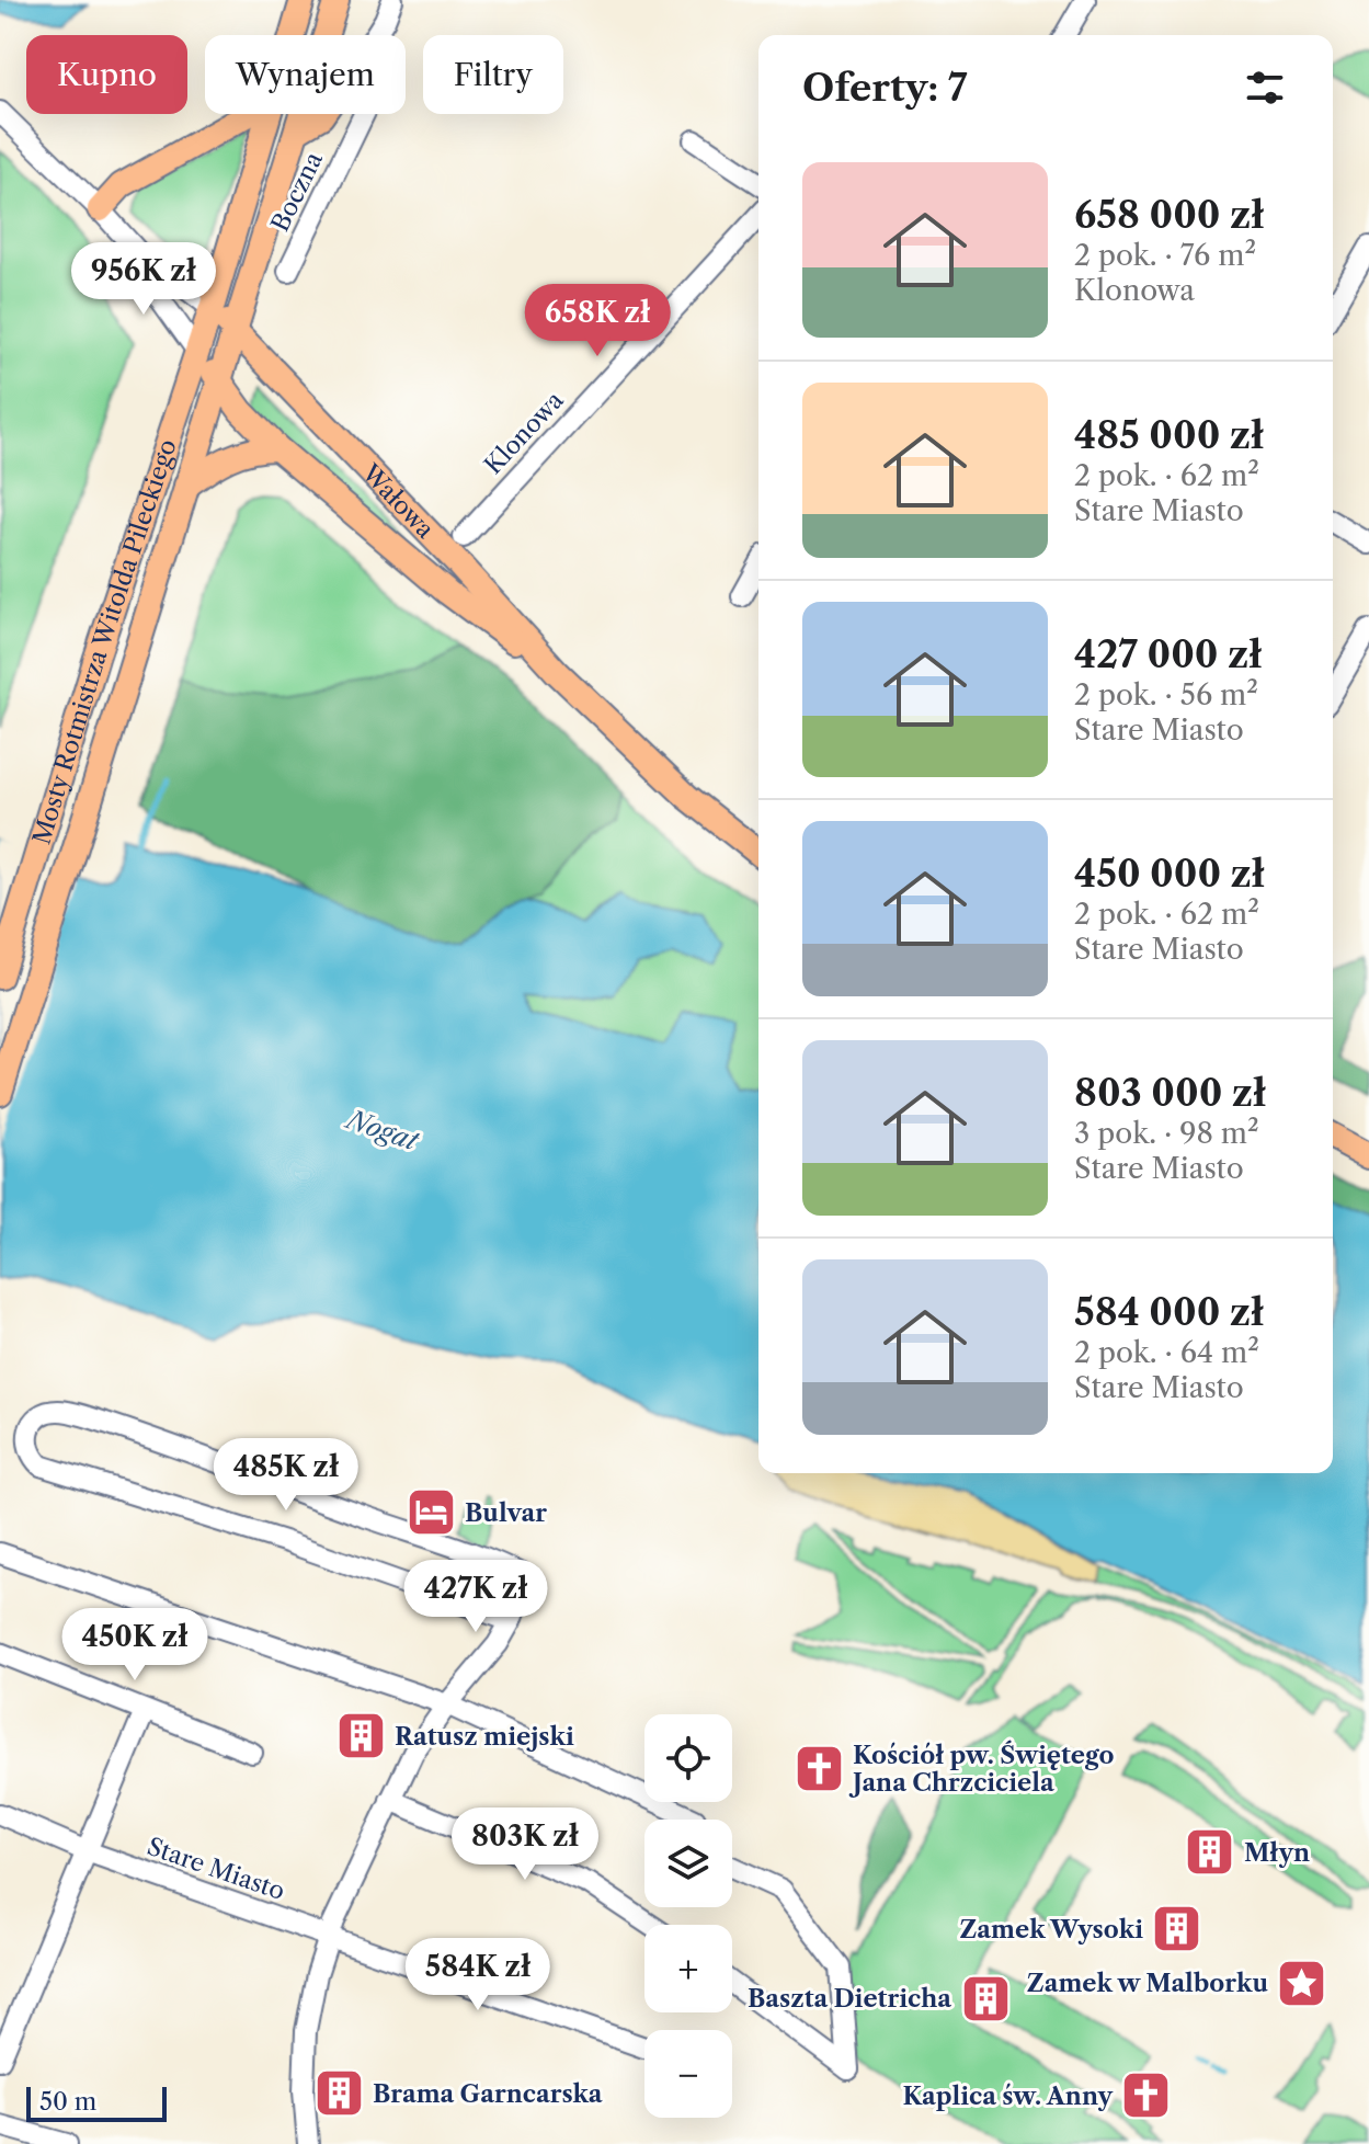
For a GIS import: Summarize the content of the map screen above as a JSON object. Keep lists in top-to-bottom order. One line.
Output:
{"streets":{"main road":["Wałowa","Mosty Rotmistrza Witolda Pileckiego"],"street":["Boczna","Klonowa","Stare Miasto"]},"crossings":[["Wałowa","Mosty Rotmistrza Witolda Pileckiego"]],"water":["Nogat"],"places":{"hotel":["Bulvar"],"building":["Ratusz miejski","Młyn","Zamek Wysoki","Baszta Dietricha","Brama Garncarska"],"church":["Kościół pw. Świętego Jana Chrzciciela","Kaplica św. Anny"],"place":["Zamek w Malborku"]},"scale_bar":"50 m","page":{"chip":["Kupno","Wynajem","Filtry"],"heading":"Oferty: 7","list":[{"name":"658 000 zł","note":"2 pok. · 76 m² · Klonowa"},{"name":"485 000 zł","note":"2 pok. · 62 m² · Stare Miasto"},{"name":"427 000 zł","note":"2 pok. · 56 m² · Stare Miasto"},{"name":"450 000 zł","note":"2 pok. · 62 m² · Stare Miasto"},{"name":"803 000 zł","note":"3 pok. · 98 m² · Stare Miasto"},{"name":"584 000 zł","note":"2 pok. · 64 m² · Stare Miasto"}],"price":["956K zł","658K zł","485K zł","427K zł","450K zł","803K zł","584K zł"],"map_buttons":["+","−"],"scale":"50 m"}}
